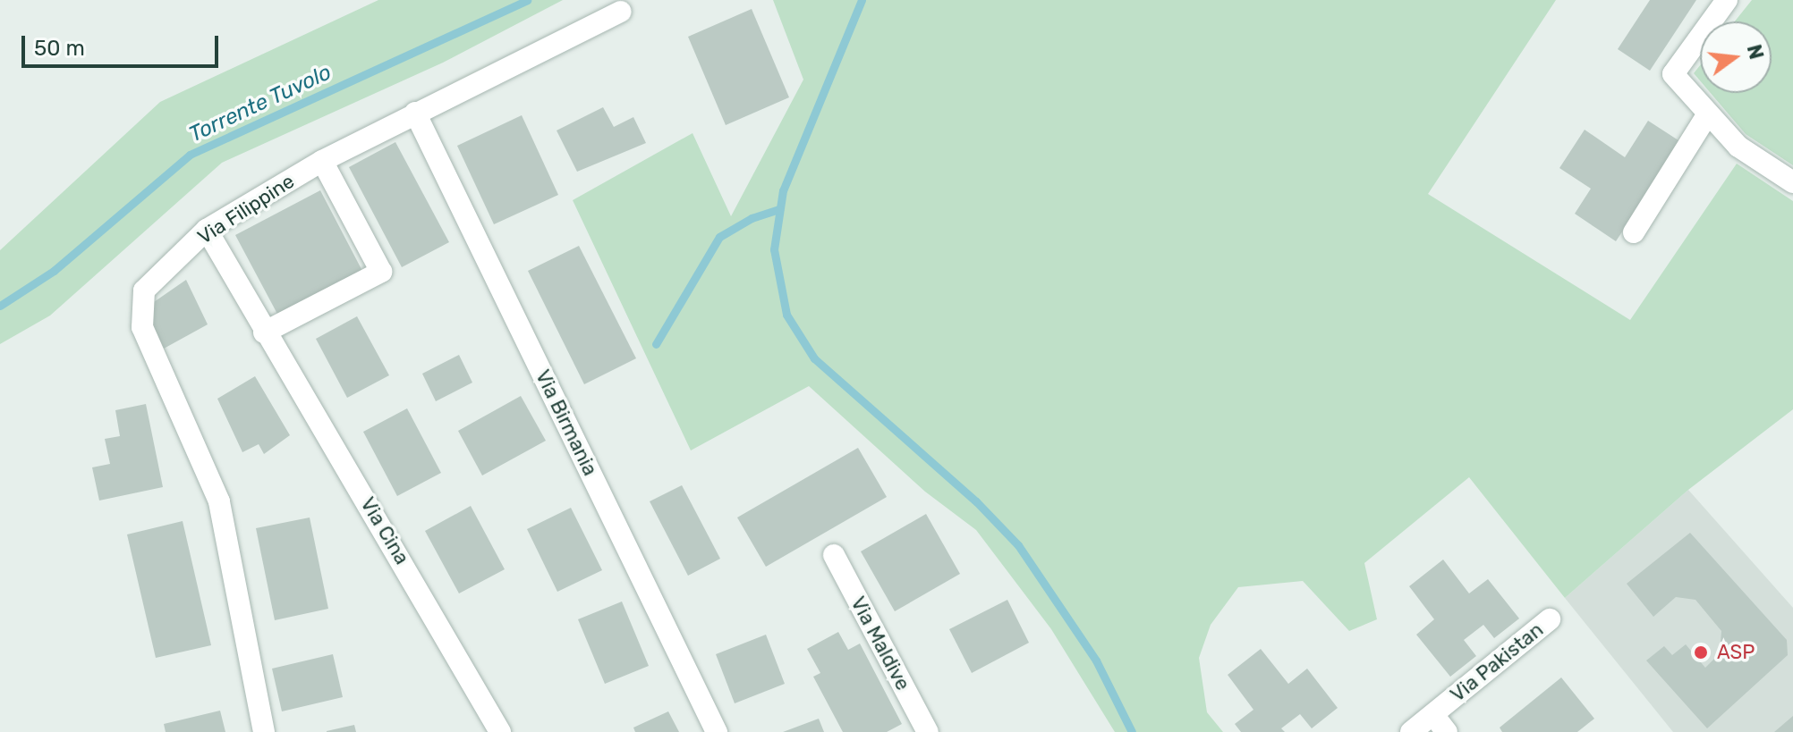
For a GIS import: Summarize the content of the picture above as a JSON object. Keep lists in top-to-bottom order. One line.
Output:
{"streets":{"lane":["Via Filippine","Via Birmania","Via Cina","Via Maldive","Via Pakistan"]},"crossings":[["Via Filippine","Via Birmania"],["Via Filippine","Via Cina"]],"water":["Torrente Tuvolo"],"places":["ASP"],"scale_bar":"50 m","north":"right"}
